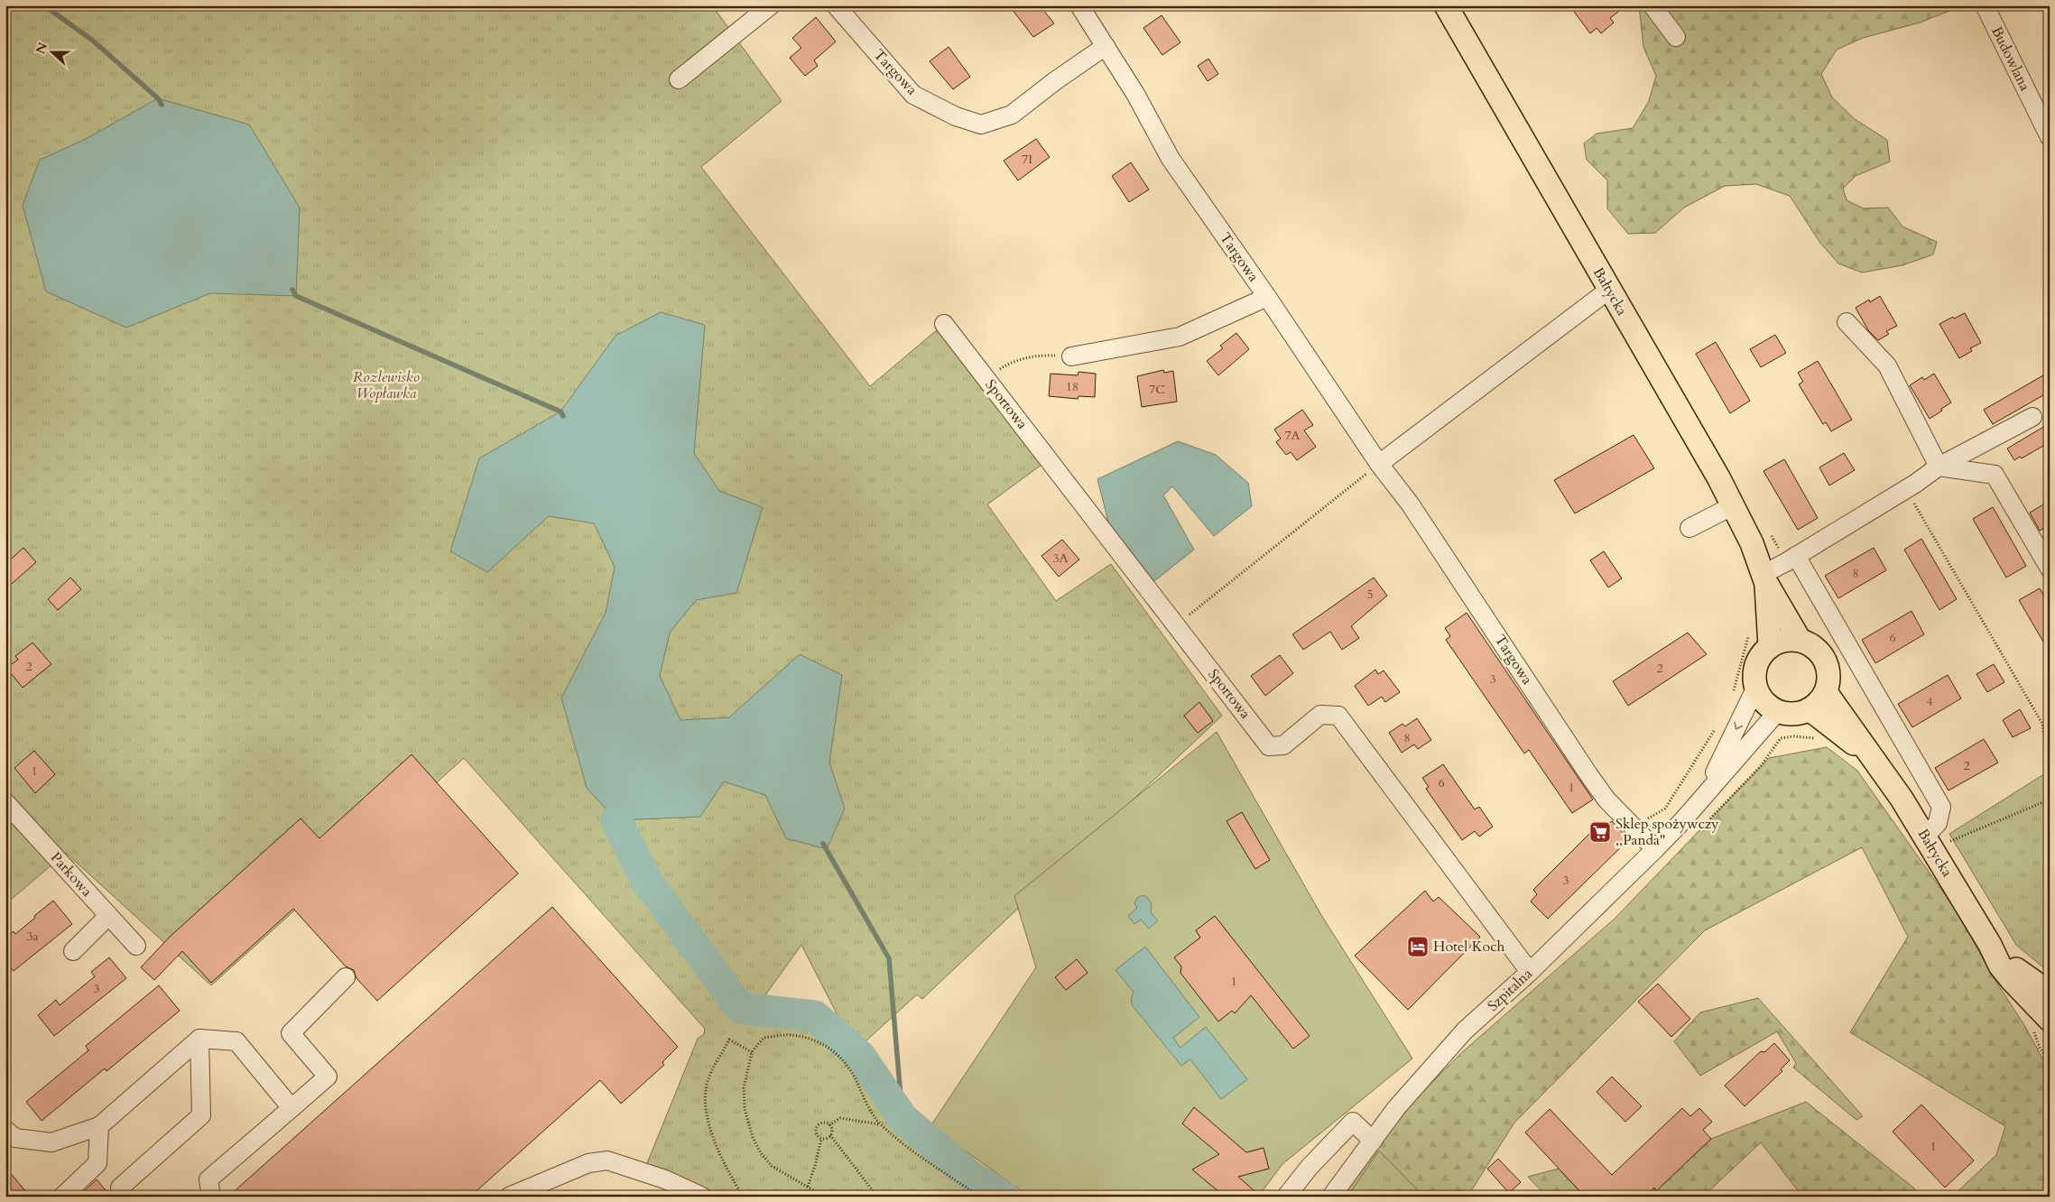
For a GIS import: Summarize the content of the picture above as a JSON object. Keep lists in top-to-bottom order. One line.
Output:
{"streets":{"main road":["Bałtycka"],"street":["Budowlana","Targowa","Sportowa","Parkowa","Szpitalna"]},"crossings":[["Targowa","Szpitalna"],["Bałtycka","Szpitalna"],["Sportowa","Szpitalna"]],"parks":["Rozlewisko Wopławka"],"places":{"supermarket":["Sklep spożywczy ,,Panda\""],"hotel":["Hotel Koch"]},"house_numbers":["7I","18","7C","7A","3A","8","5","6","2","2","3","4","8","2","1","6","1","3","3a","1","3","1"],"north":"left"}
